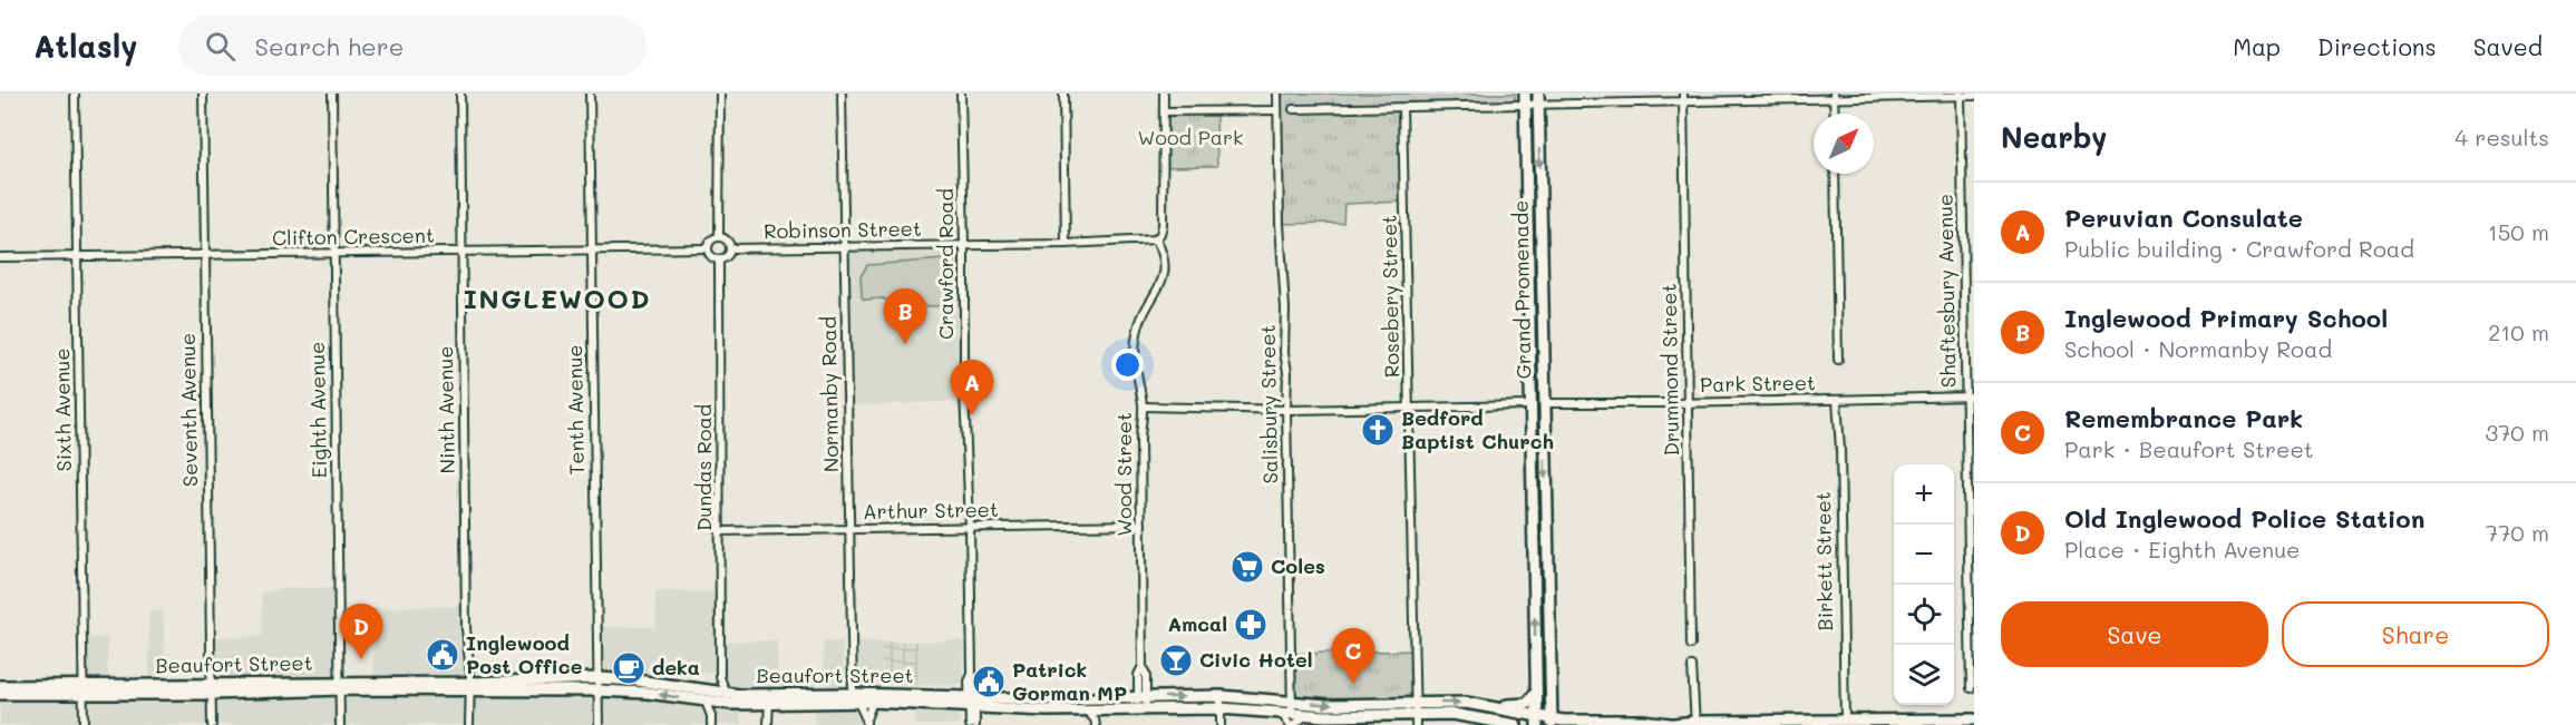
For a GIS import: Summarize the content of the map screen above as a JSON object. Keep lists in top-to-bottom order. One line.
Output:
{"streets":{"main road":["Grand Promenade","Beaufort Street"],"street":["Robinson Street","Clifton Crescent","Crawford Road","Shaftesbury Avenue","Rosebery Street","Drummond Street","Park Street","Normanby Road","Salisbury Street","Sixth Avenue","Seventh Avenue","Eighth Avenue","Ninth Avenue","Tenth Avenue","Dundas Road","Wood Street","Arthur Street","Birkett Street"]},"crossings":[["Robinson Street","Clifton Crescent"],["Robinson Street","Crawford Road"],["Robinson Street","Normanby Road"],["Robinson Street","Dundas Road"],["Robinson Street","Wood Street"],["Clifton Crescent","Sixth Avenue"],["Clifton Crescent","Seventh Avenue"],["Clifton Crescent","Eighth Avenue"],["Clifton Crescent","Ninth Avenue"],["Clifton Crescent","Tenth Avenue"],["Clifton Crescent","Dundas Road"],["Crawford Road","Arthur Street"],["Crawford Road","Beaufort Street"],["Grand Promenade","Park Street"],["Grand Promenade","Beaufort Street"],["Shaftesbury Avenue","Park Street"],["Rosebery Street","Beaufort Street"],["Drummond Street","Park Street"],["Park Street","Birkett Street"],["Normanby Road","Arthur Street"],["Normanby Road","Beaufort Street"],["Salisbury Street","Beaufort Street"],["Sixth Avenue","Beaufort Street"],["Seventh Avenue","Beaufort Street"],["Eighth Avenue","Beaufort Street"],["Ninth Avenue","Beaufort Street"],["Tenth Avenue","Beaufort Street"],["Dundas Road","Arthur Street"],["Dundas Road","Beaufort Street"],["Wood Street","Arthur Street"],["Wood Street","Beaufort Street"],["Birkett Street","Beaufort Street"]],"districts":["INGLEWOOD"],"parks":["Wood Park"],"places":{"church":["Bedford Baptist Church"],"supermarket":["Coles"],"pharmacy":["Amcal"],"public building":["Inglewood Post Office","Patrick Gorman MP"],"bar":["Civic Hotel"],"cafe":["deka"]},"north":"top right","page":{"header":"Atlasly","search":"Search here","nav":["Map","Directions","Saved"],"heading":["Nearby","4 results"],"list":[{"mark":"A","name":"Peruvian Consulate","note":"Public building · Crawford Road","value":"150 m"},{"mark":"B","name":"Inglewood Primary School","note":"School · Normanby Road","value":"210 m"},{"mark":"C","name":"Remembrance Park","note":"Park · Beaufort Street","value":"370 m"},{"mark":"D","name":"Old Inglewood Police Station","note":"Place · Eighth Avenue","value":"770 m"}],"pins":["B","A","D","C"],"map_buttons":["+","−"],"buttons":["Save","Share"]}}
